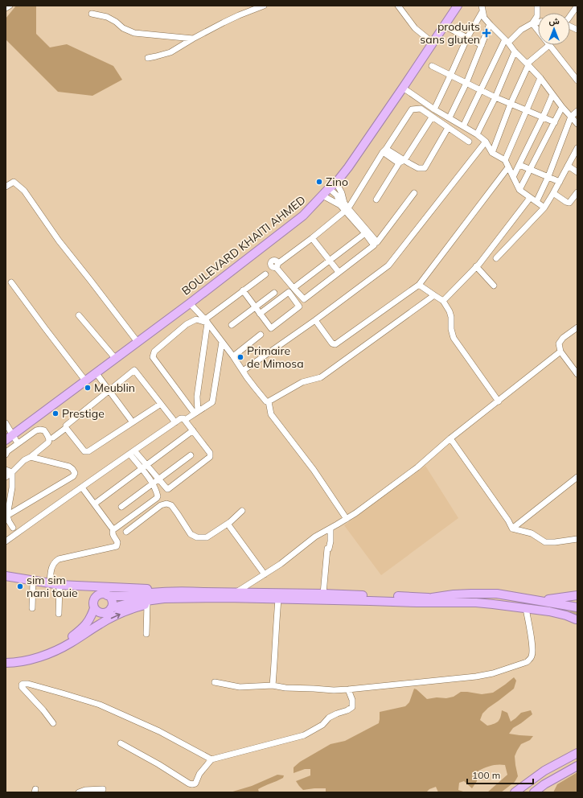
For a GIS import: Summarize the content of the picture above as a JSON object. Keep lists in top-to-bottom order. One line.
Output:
{"streets":{"highway":["BOULEVARD KHAITI AHMED"]},"places":{"health":["produits sans gluten"],"other":["Zino","Primaire de Mimosa","Meublin","Prestige","sim sim nani touie"]},"scale_bar":"100 m","north":"top"}
